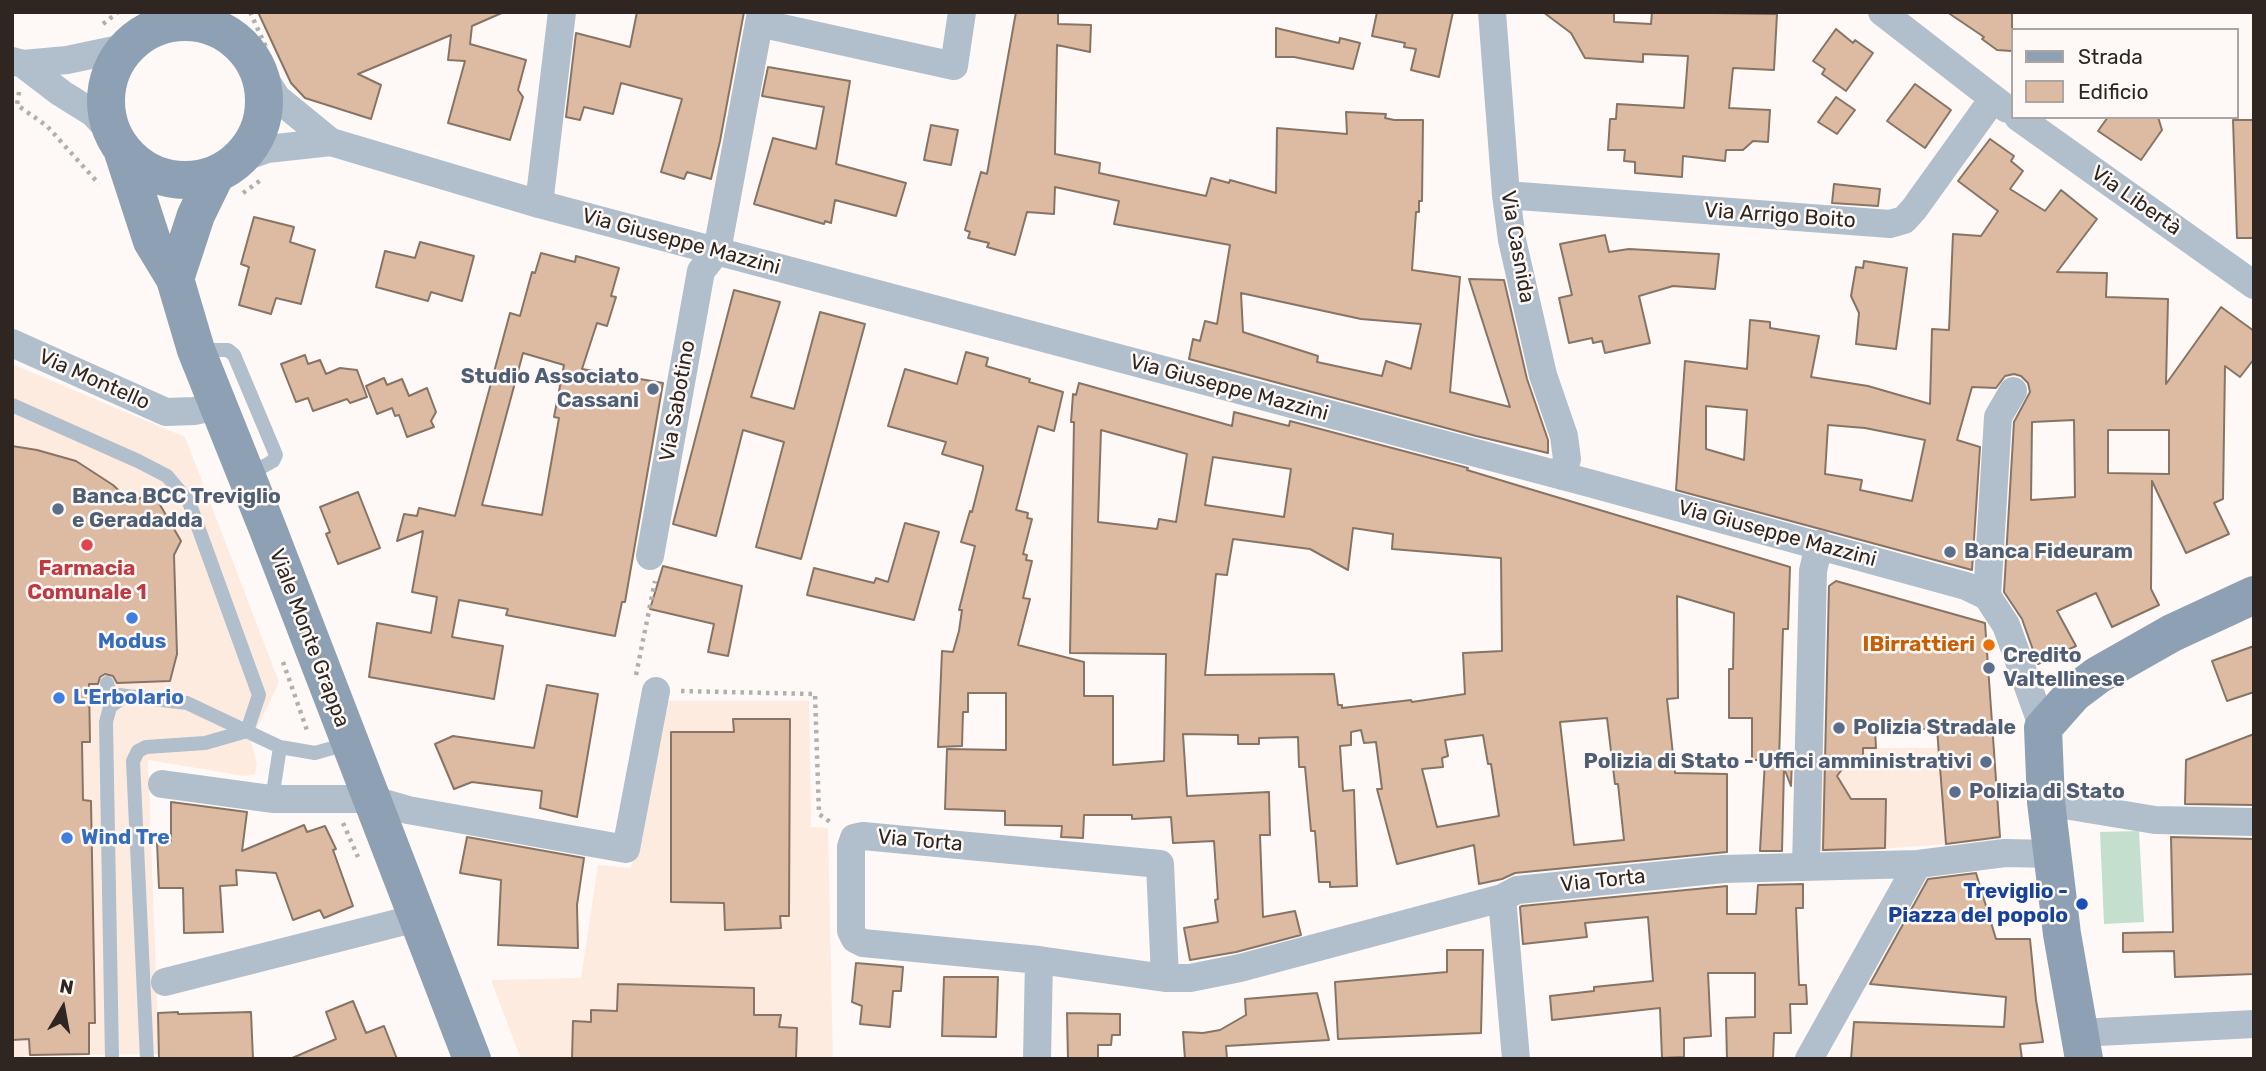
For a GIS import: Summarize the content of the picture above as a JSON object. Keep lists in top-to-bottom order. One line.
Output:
{"streets":{"main road":["Viale Monte Grappa"],"street":["Via Libertà","Via Arrigo Boito","Via Giuseppe Mazzini","Via Casnida","Via Montello","Via Sabotino","Via Torta"]},"crossings":[["Via Arrigo Boito","Via Casnida"],["Via Giuseppe Mazzini","Via Casnida"],["Via Giuseppe Mazzini","Via Sabotino"],["Via Giuseppe Mazzini","Viale Monte Grappa"],["Via Montello","Viale Monte Grappa"]],"places":["Studio Associato Cassani","Banca BCC Treviglio e Geradadda","Farmacia Comunale 1","Banca Fideuram","Modus","IBirrattieri","Credito Valtellinese","L'Erbolario","Polizia Stradale","Polizia di Stato - Uffici amministrativi","Polizia di Stato","Wind Tre","Treviglio - Piazza del popolo"],"legend":["Strada","Edificio"],"north":"top"}
